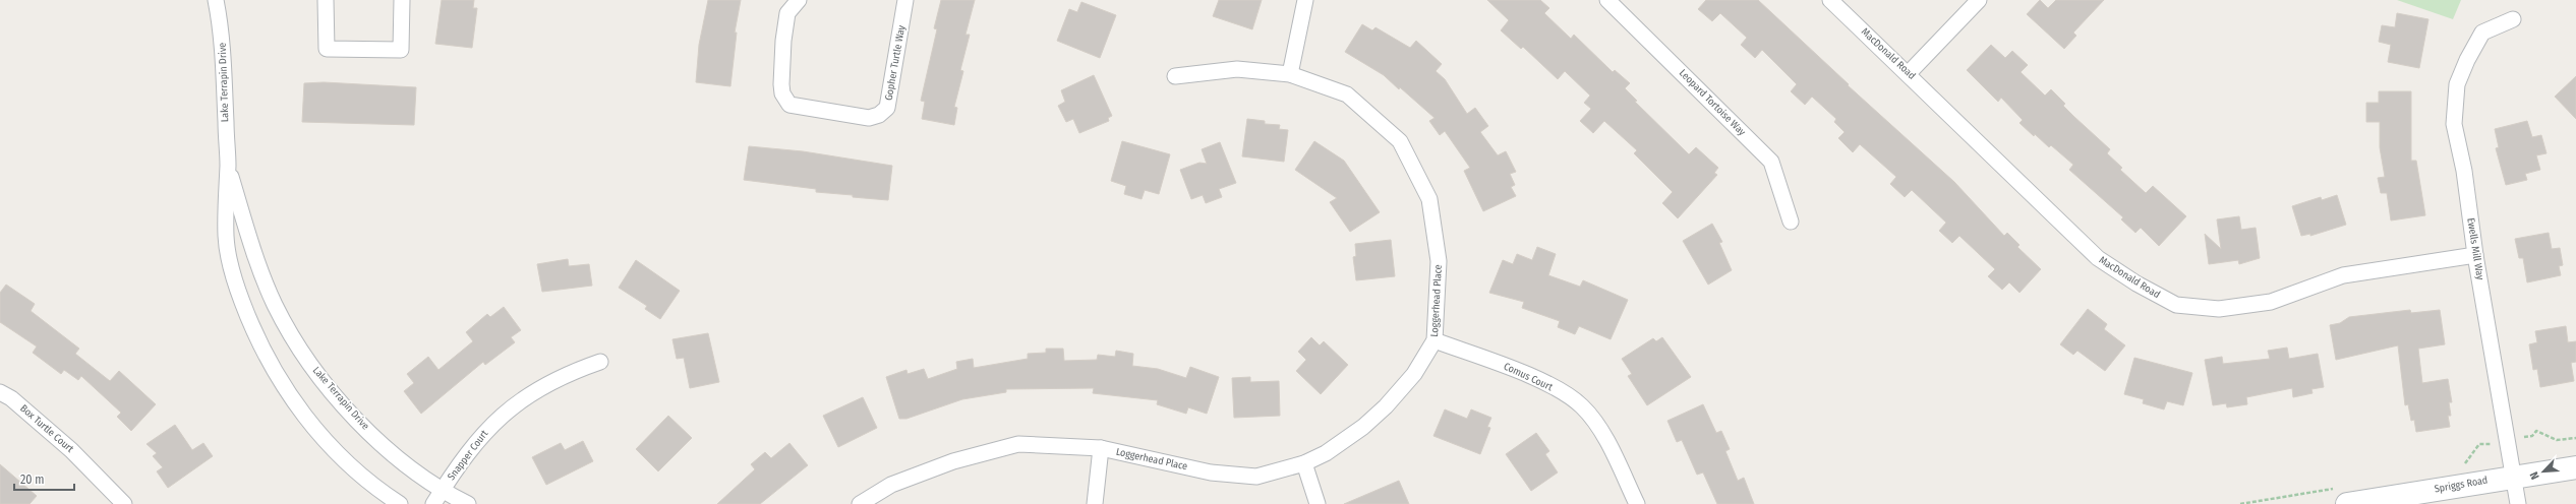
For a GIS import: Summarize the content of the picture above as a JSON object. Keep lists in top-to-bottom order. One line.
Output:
{"streets":{"main road":["Spriggs Road"],"street":["MacDonald Road","Gopher Turtle Way","Lake Terrapin Drive","Leopard Tortoise Way","Ewells Mill Way","Loggerhead Place","Comus Court","Box Turtle Court","Snapper Court"]},"crossings":[["MacDonald Road","Ewells Mill Way"],["Lake Terrapin Drive","Snapper Court"],["Ewells Mill Way","Spriggs Road"],["Loggerhead Place","Comus Court"]],"scale_bar":"20 m","north":"bottom left"}
